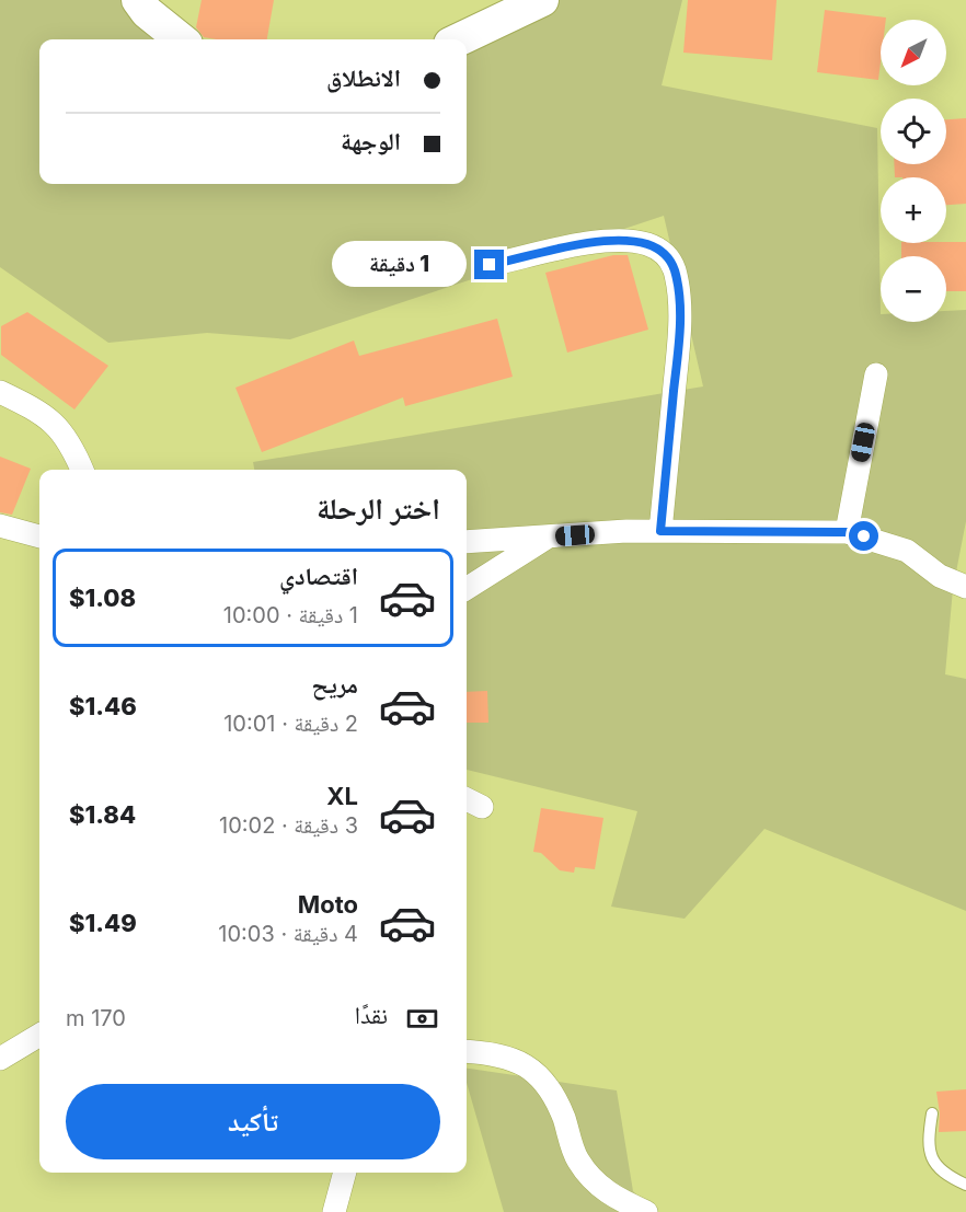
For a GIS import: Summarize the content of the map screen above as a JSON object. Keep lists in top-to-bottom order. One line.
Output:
{"north":"bottom left","page":{"map_buttons":["+","−"],"banner":["الانطلاق","الوجهة"],"bubble":"1 دقيقة","heading":"اختر الرحلة","list":[{"name":"اقتصادي","note":"1 دقيقة · 10:00","value":"$1.08"},{"name":"مريح","note":"2 دقيقة · 10:01","value":"$1.46"},{"name":"XL","note":"3 دقيقة · 10:02","value":"$1.84"},{"name":"Moto","note":"4 دقيقة · 10:03","value":"$1.49"}],"pay":["نقدًا","170 m"],"buttons":"تأكيد"}}
